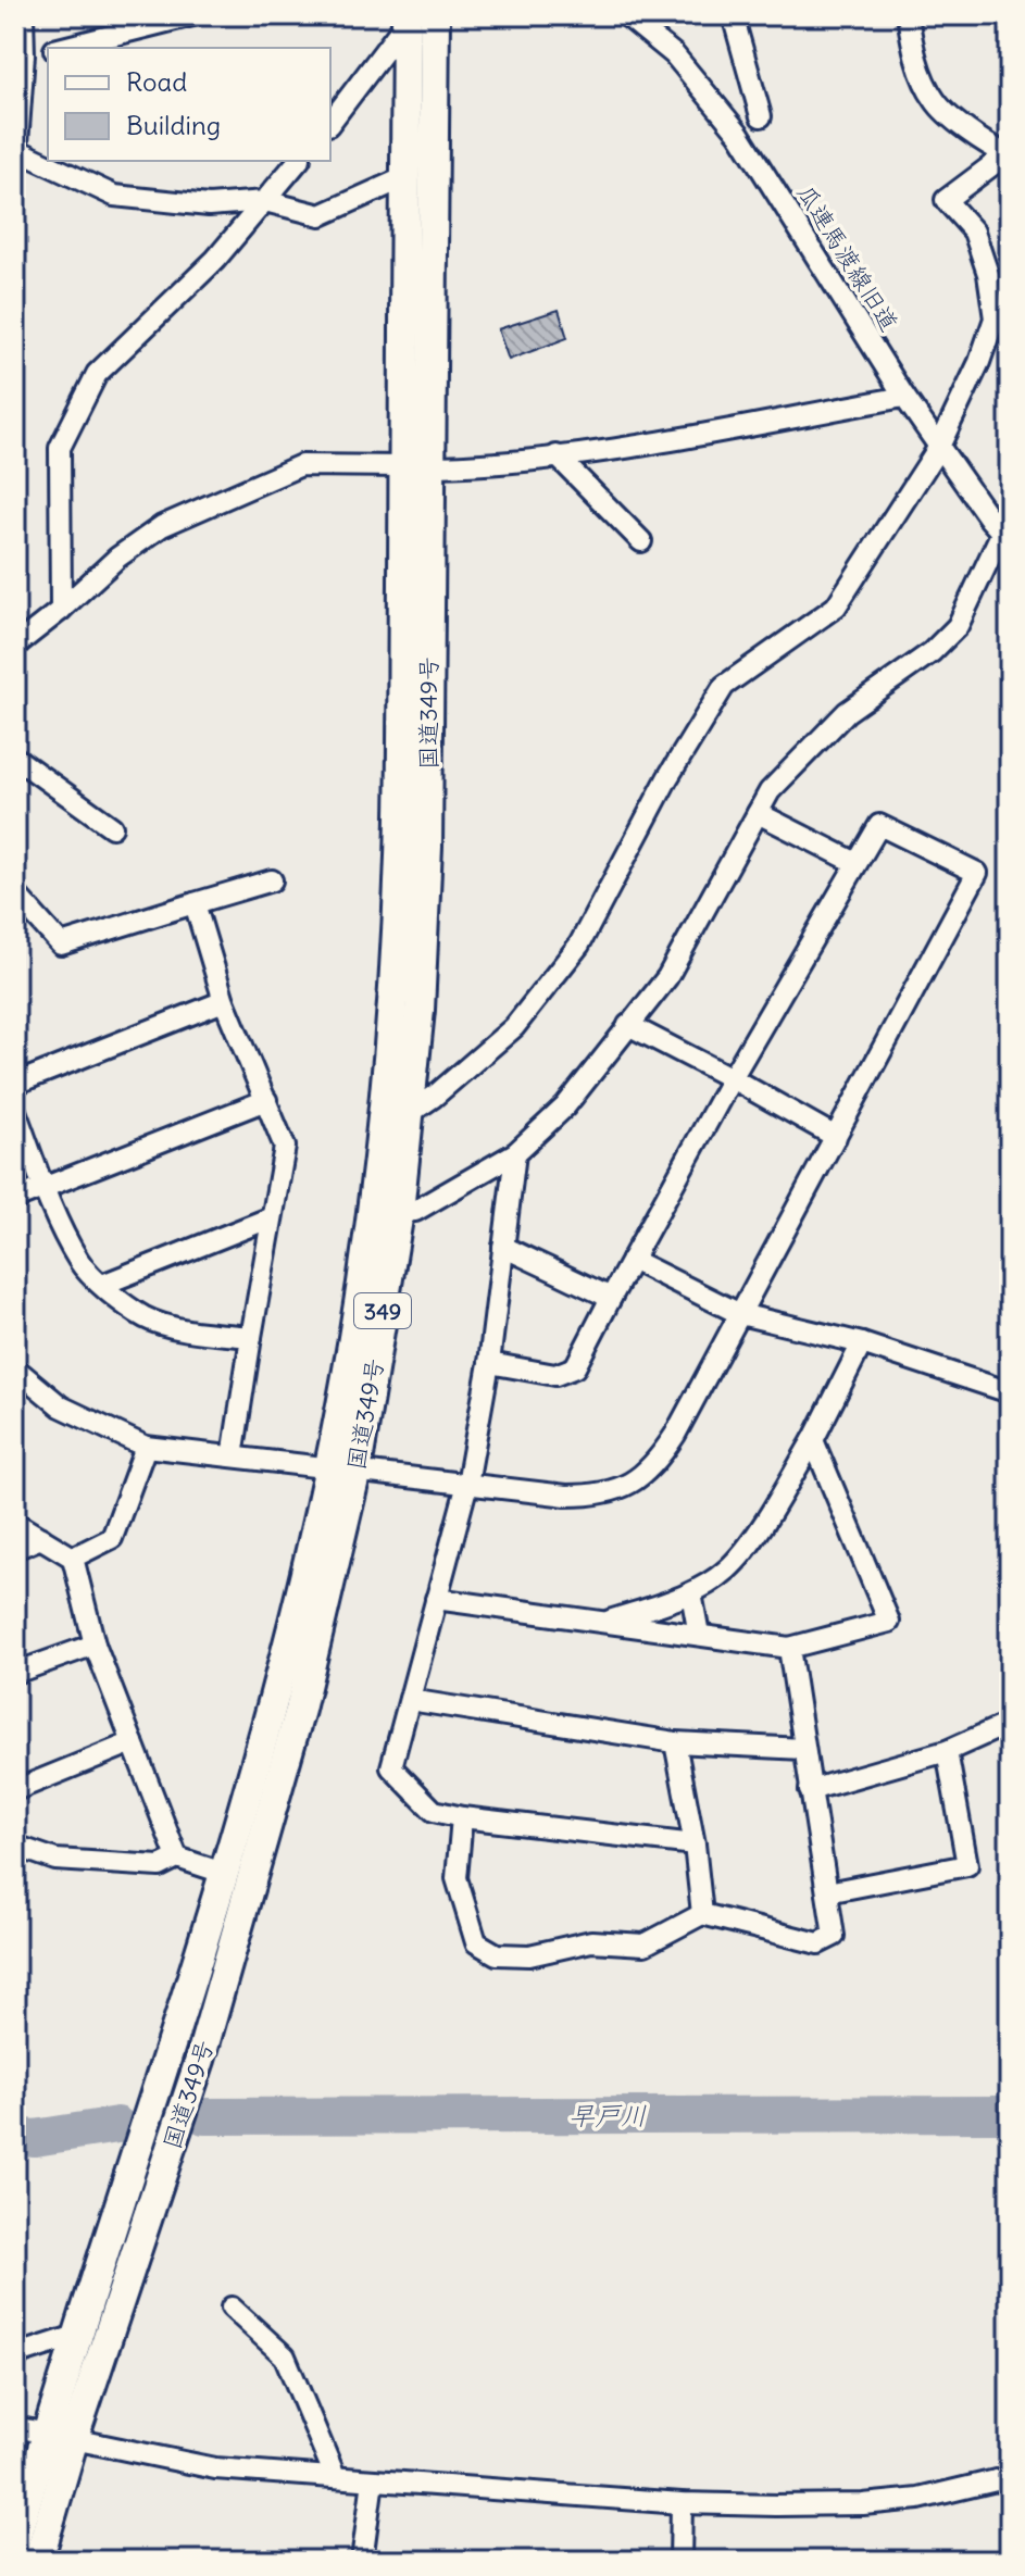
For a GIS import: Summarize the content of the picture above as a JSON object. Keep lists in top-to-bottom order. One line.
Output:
{"streets":{"highway":["国道349号","349"],"street":["瓜連馬渡線旧道"]},"water":["早戸川"],"legend":["Road","Building"]}
